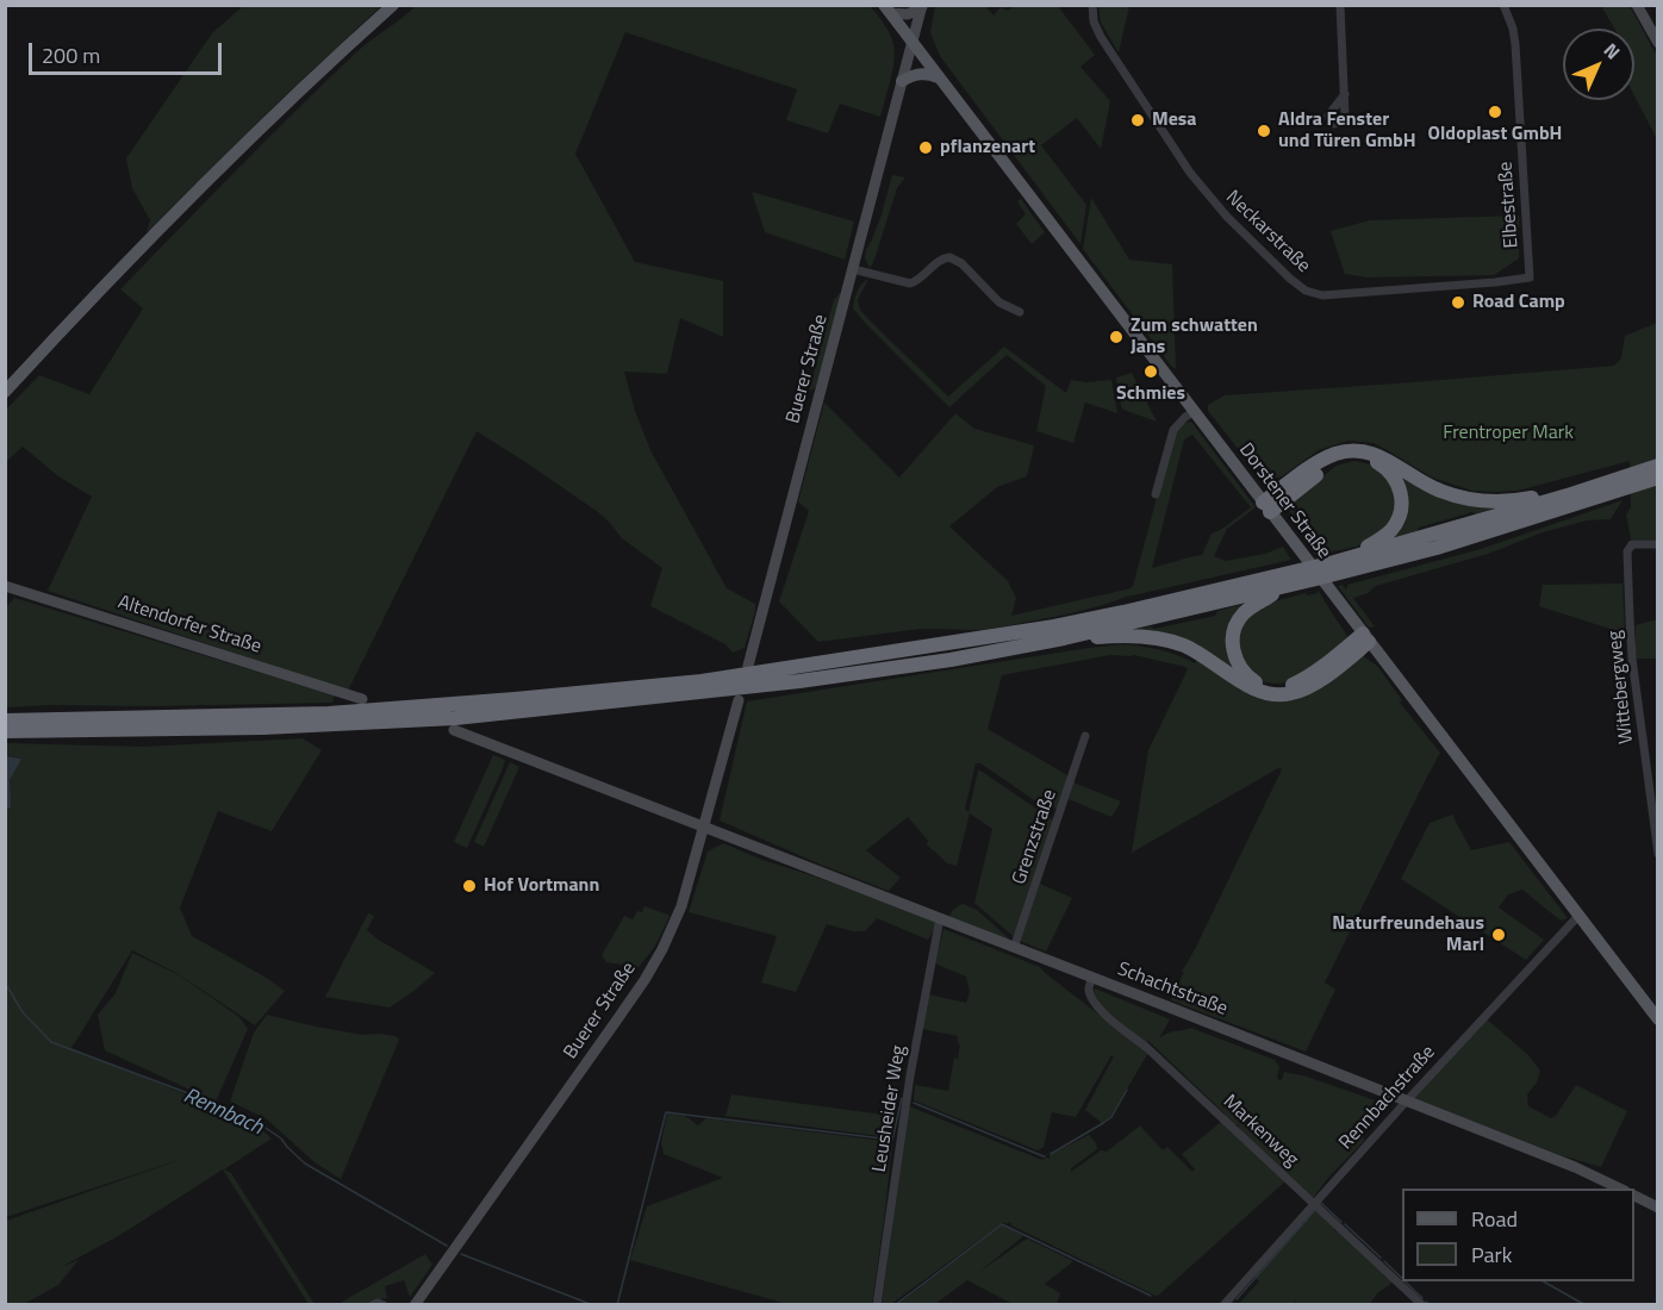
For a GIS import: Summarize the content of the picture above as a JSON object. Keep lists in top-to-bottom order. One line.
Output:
{"streets":{"main road":["Dorstener Straße"],"street":["Elbestraße","Neckarstraße","Buerer Straße","Altendorfer Straße","Wittebergweg","Grenzstraße","Schachtstraße","Rennbachstraße","Leusheider Weg","Markenweg"]},"crossings":[["Elbestraße","Neckarstraße"],["Buerer Straße","Dorstener Straße"],["Buerer Straße","Schachtstraße"],["Dorstener Straße","Rennbachstraße"],["Grenzstraße","Schachtstraße"],["Schachtstraße","Rennbachstraße"],["Schachtstraße","Leusheider Weg"],["Schachtstraße","Markenweg"],["Rennbachstraße","Markenweg"]],"water":["Rennbach"],"parks":["Frentroper Mark"],"places":["Oldoplast GmbH","Mesa","Aldra Fenster und Türen GmbH","pflanzenart","Road Camp","Zum schwatten Jans","Schmies","Hof Vortmann","Naturfreundehaus Marl"],"legend":["Road","Park"],"scale_bar":"200 m","north":"top right"}
